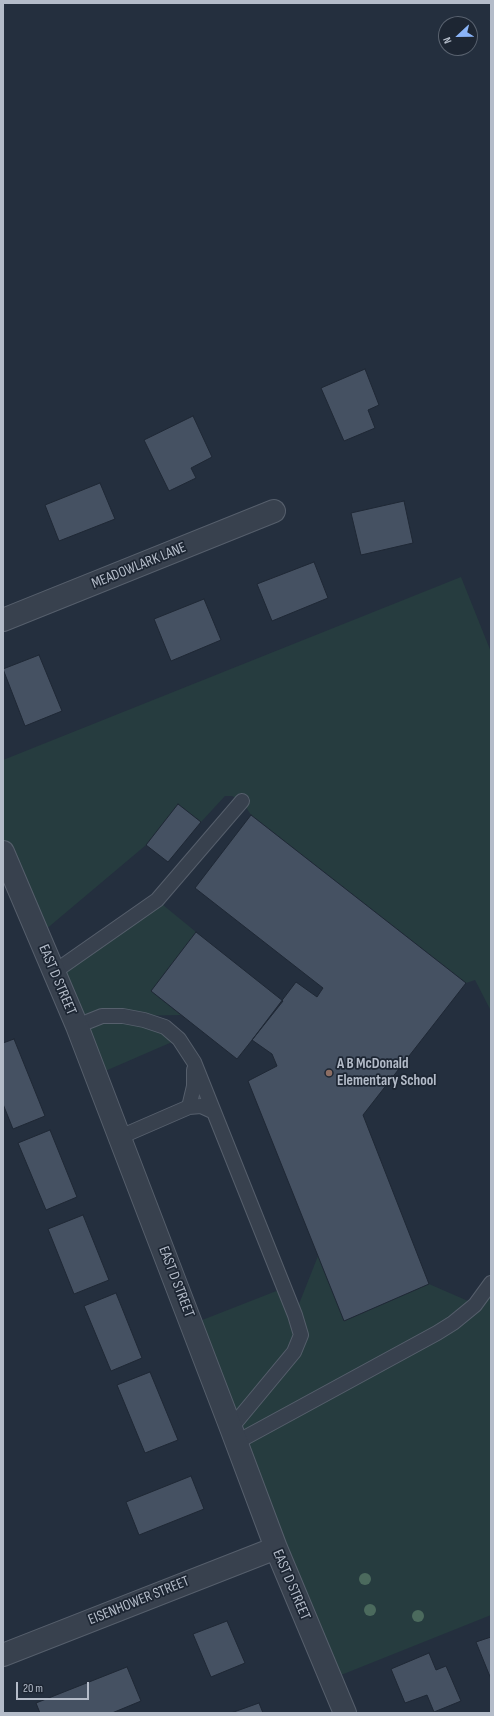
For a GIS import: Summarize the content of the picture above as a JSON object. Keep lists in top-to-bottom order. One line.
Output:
{"streets":{"street":["MEADOWLARK LANE","EAST D STREET","EISENHOWER STREET"]},"crossings":[["EAST D STREET","EISENHOWER STREET"]],"places":["A B McDonald Elementary School"],"scale_bar":"20 m","north":"left"}
